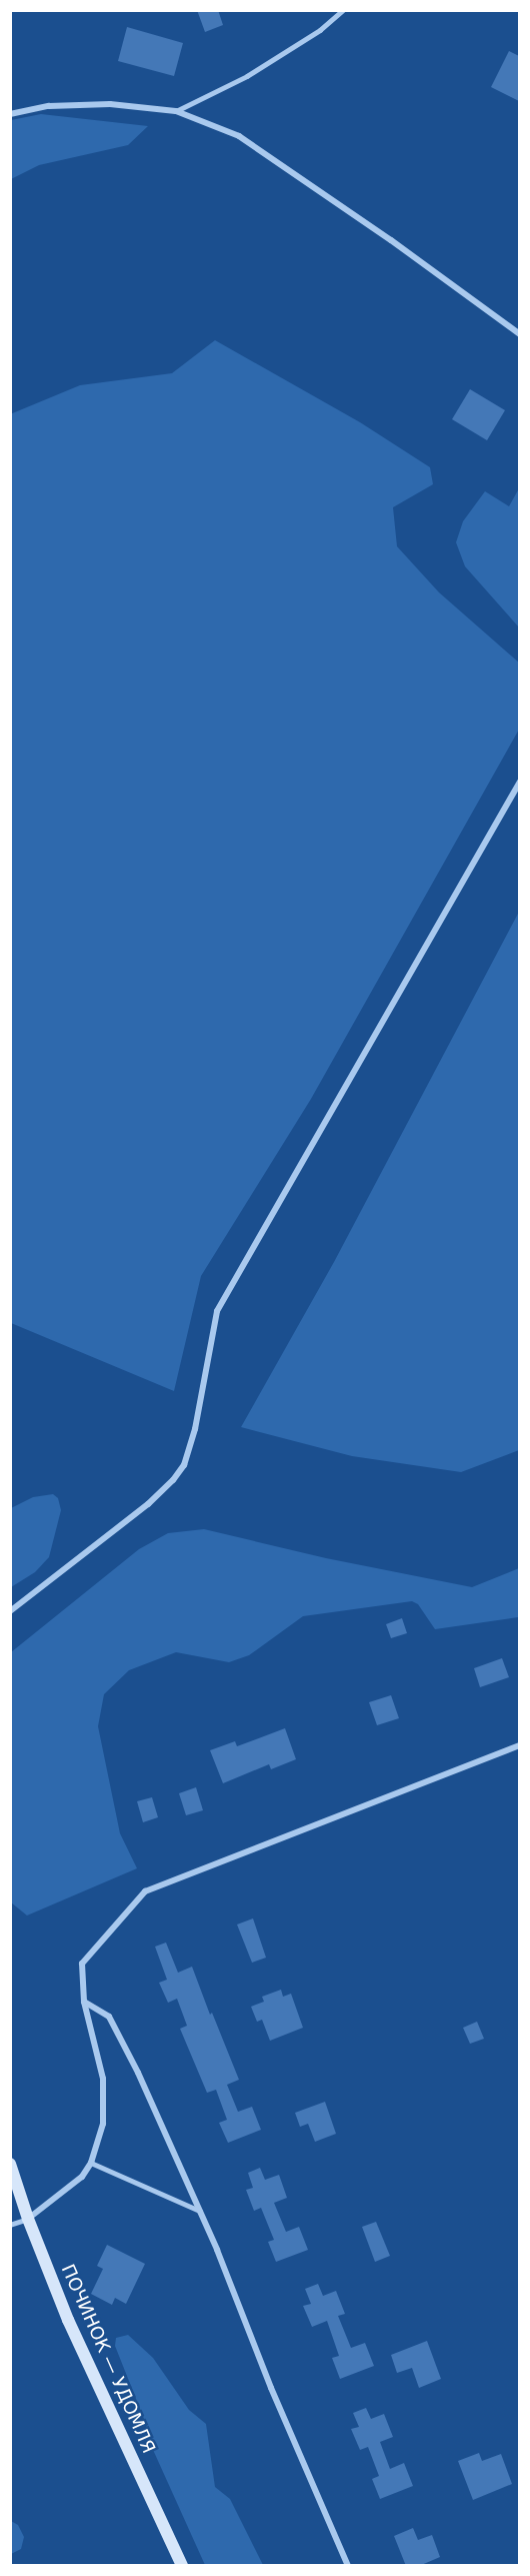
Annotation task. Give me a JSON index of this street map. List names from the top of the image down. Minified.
{"streets":{"main road":["ПОЧИНОК — УДОМЛЯ"]}}
